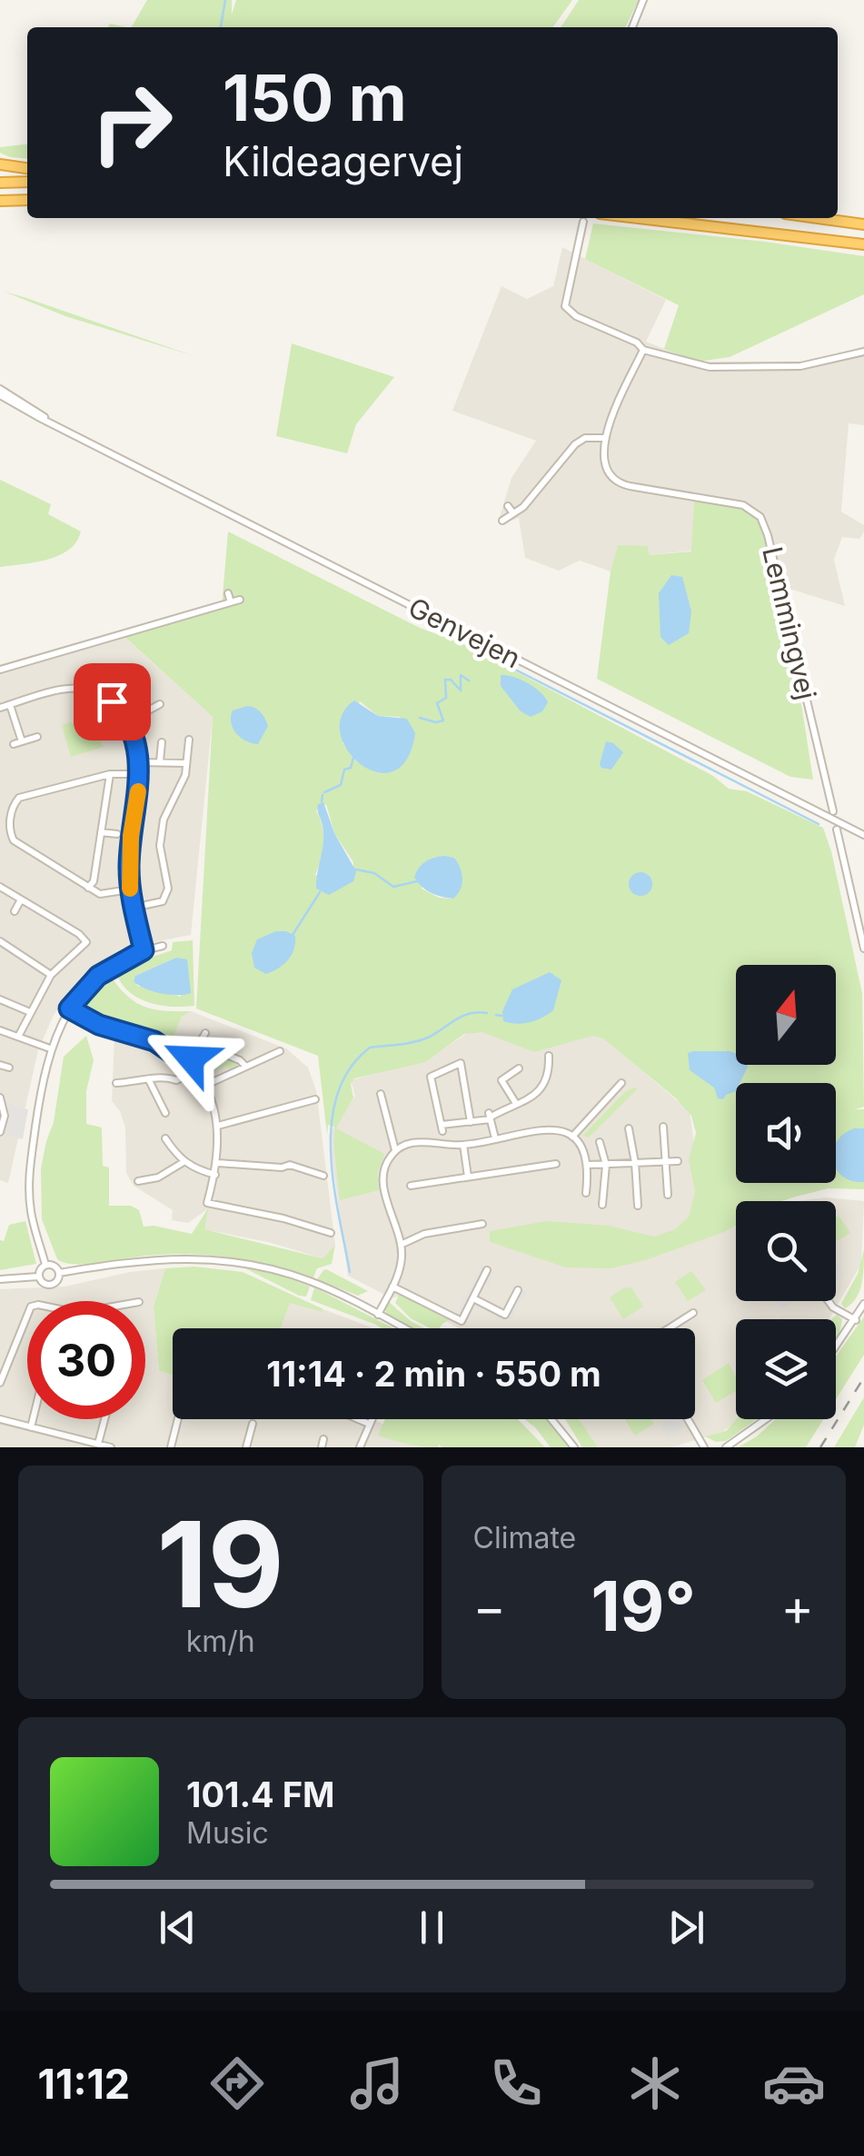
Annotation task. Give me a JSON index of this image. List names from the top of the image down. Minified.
{"streets":{"street":["Lemmingvej","Genvejen"]},"north":"top","page":{"turn":["150 m","Kildeagervej"],"limit":"30","trip":"11:14 · 2 min · 550 m","tile":[["19","km/h"],"Climate"],"heat":["−","19°","+"],"song":["101.4 FM","Music"],"tabs":"11:12"}}
